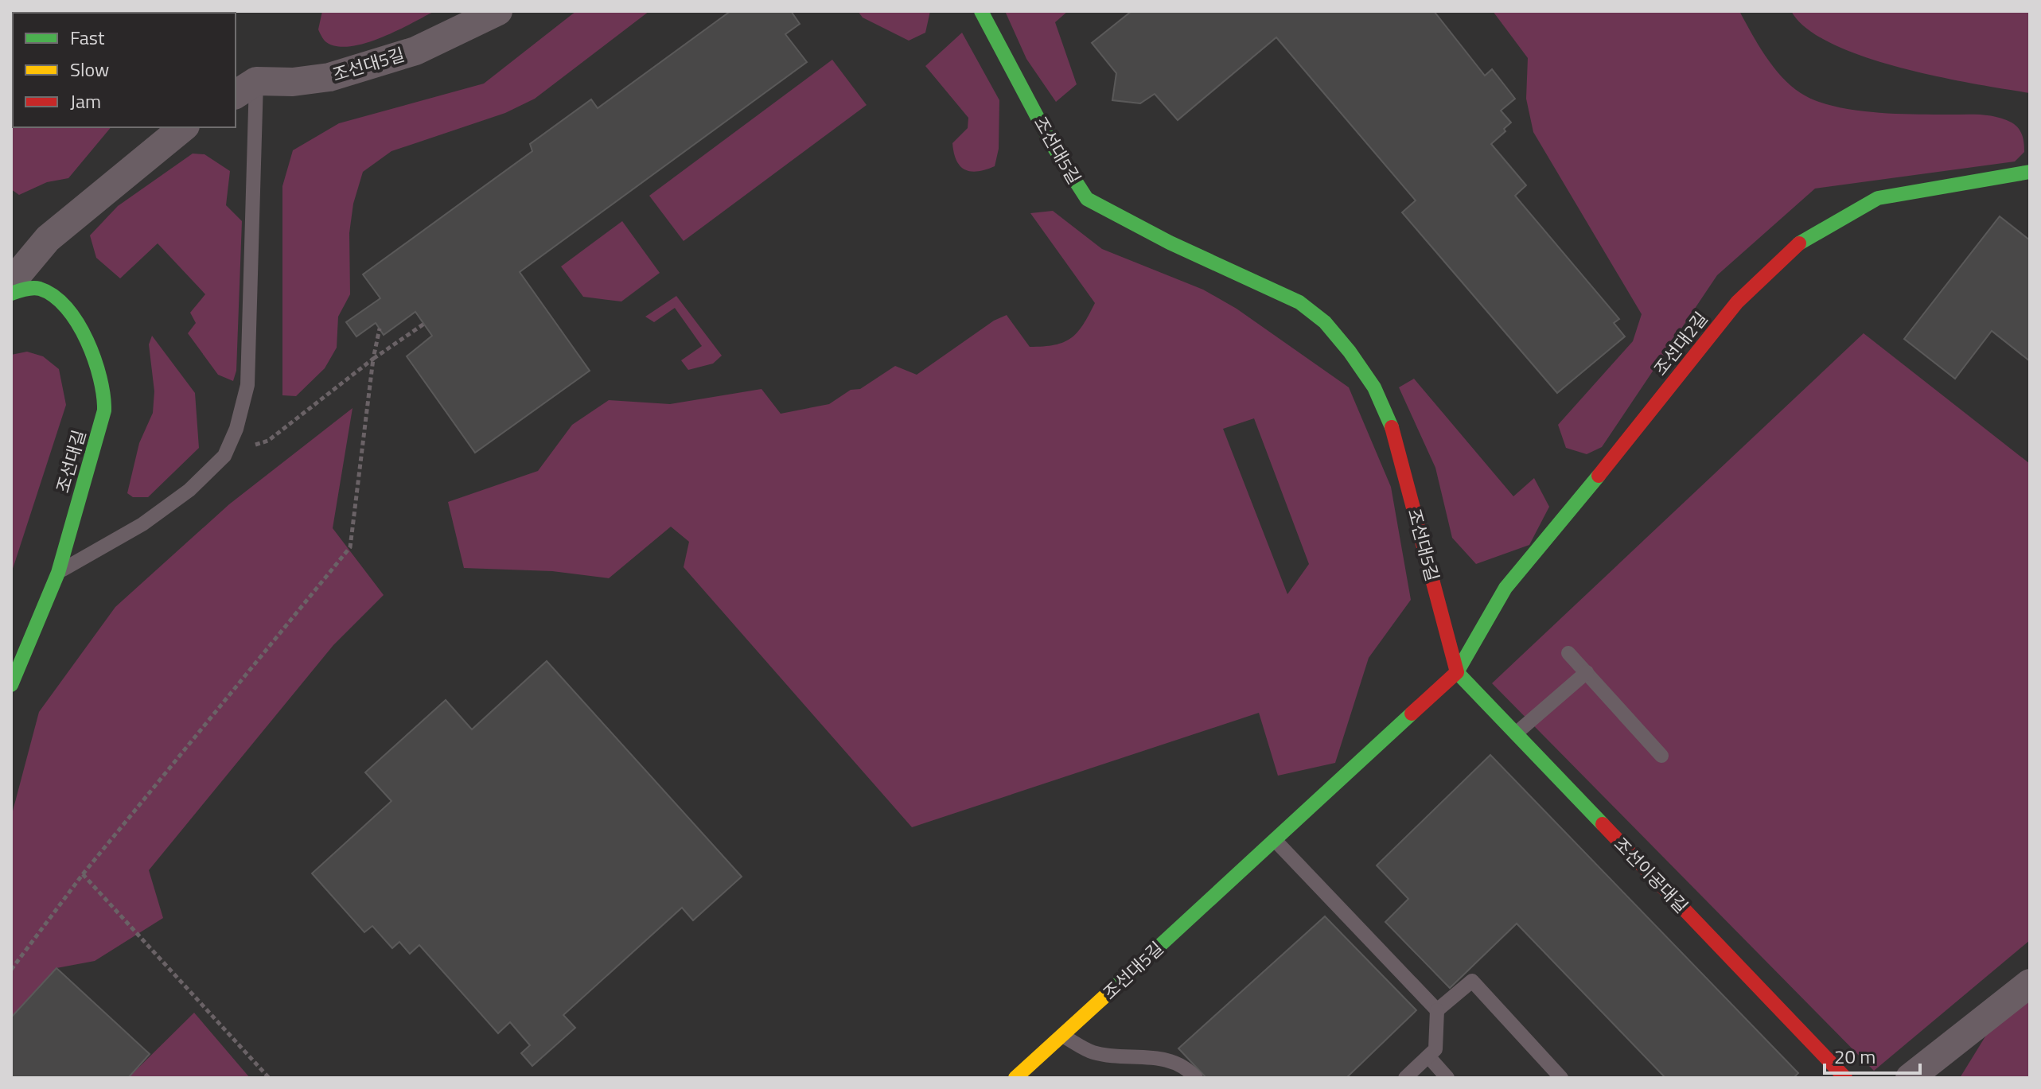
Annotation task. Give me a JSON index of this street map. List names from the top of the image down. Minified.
{"streets":{"street":["조선대5길","조선대2길","조선대길","조선이공대길"]},"crossings":[["조선대5길","조선대2길"],["조선대5길","조선이공대길"],["조선대2길","조선이공대길"]],"legend":["Fast","Slow","Jam"],"scale_bar":"20 m"}
